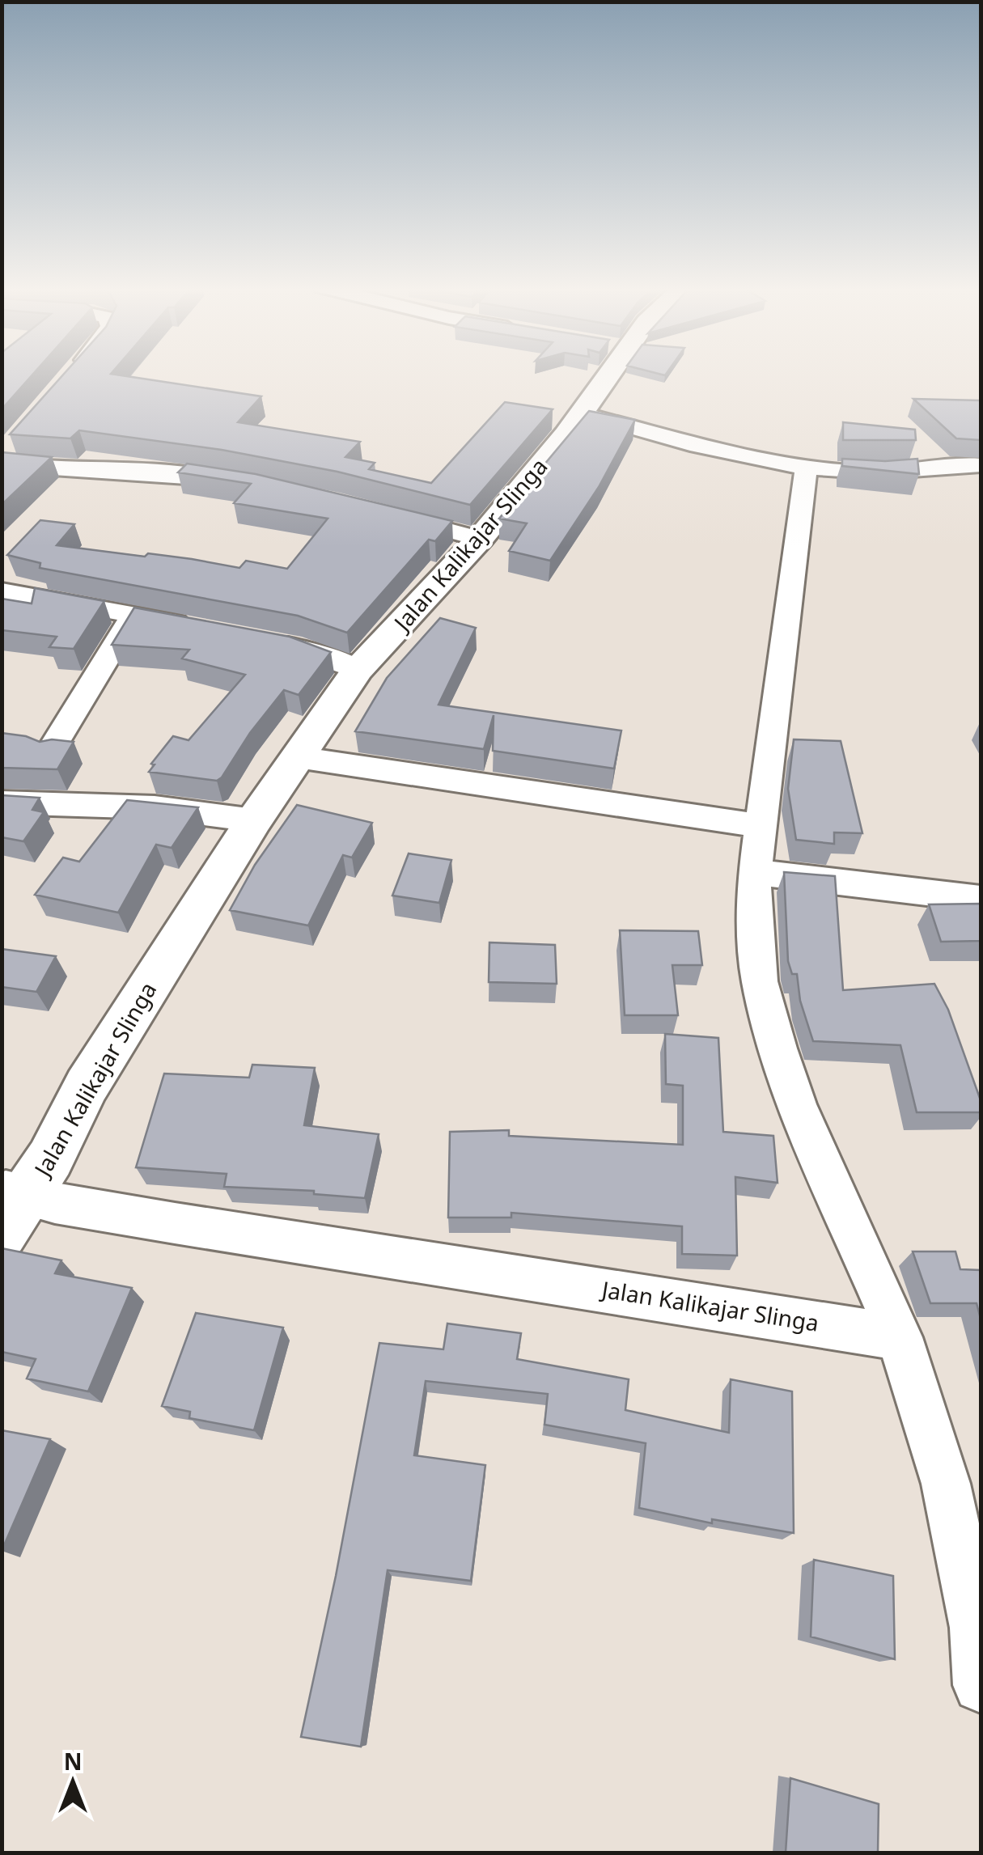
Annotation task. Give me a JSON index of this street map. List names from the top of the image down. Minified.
{"streets":{"street":["Jalan Kalikajar Slinga"]},"north":"top"}
